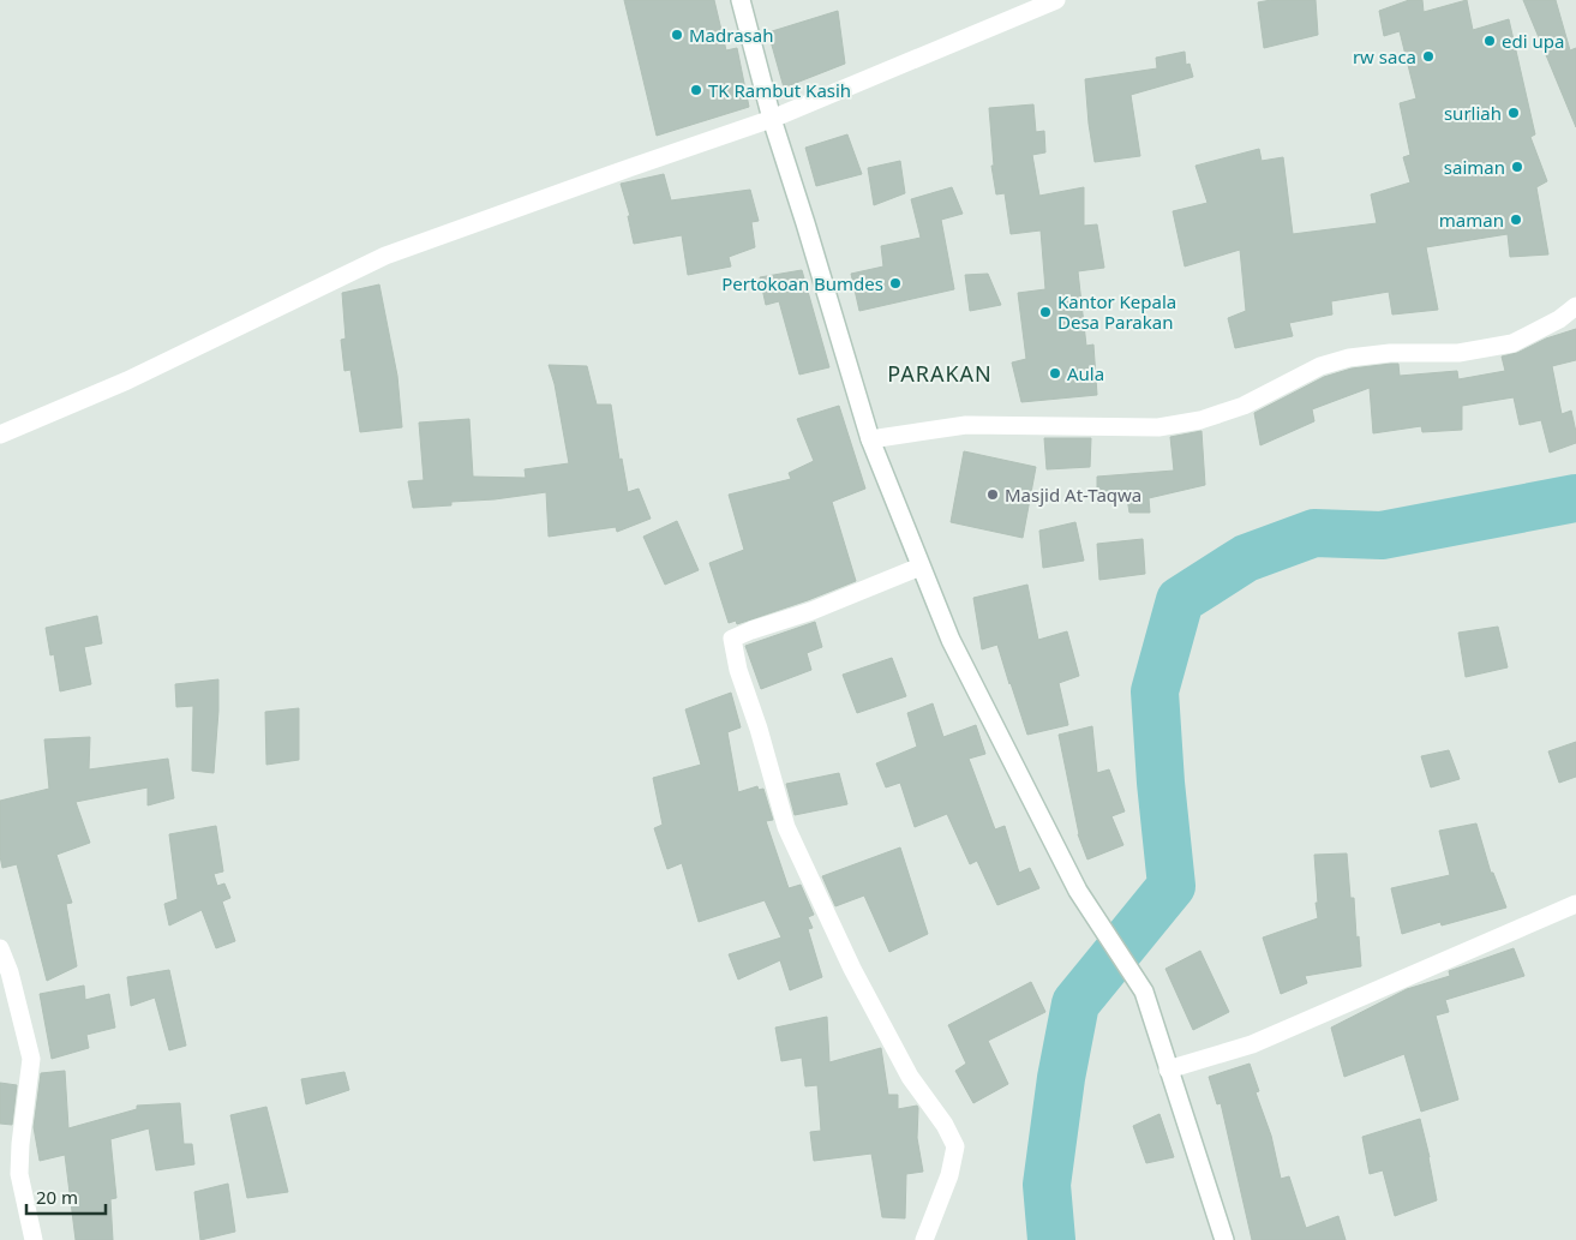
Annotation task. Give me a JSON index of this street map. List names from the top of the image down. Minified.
{"districts":["PARAKAN"],"places":["Madrasah","edi upa","rw saca","TK Rambut Kasih","surliah","saiman","maman","Pertokoan Bumdes","Kantor Kepala Desa Parakan","Aula","Masjid At-Taqwa"],"scale_bar":"20 m"}
